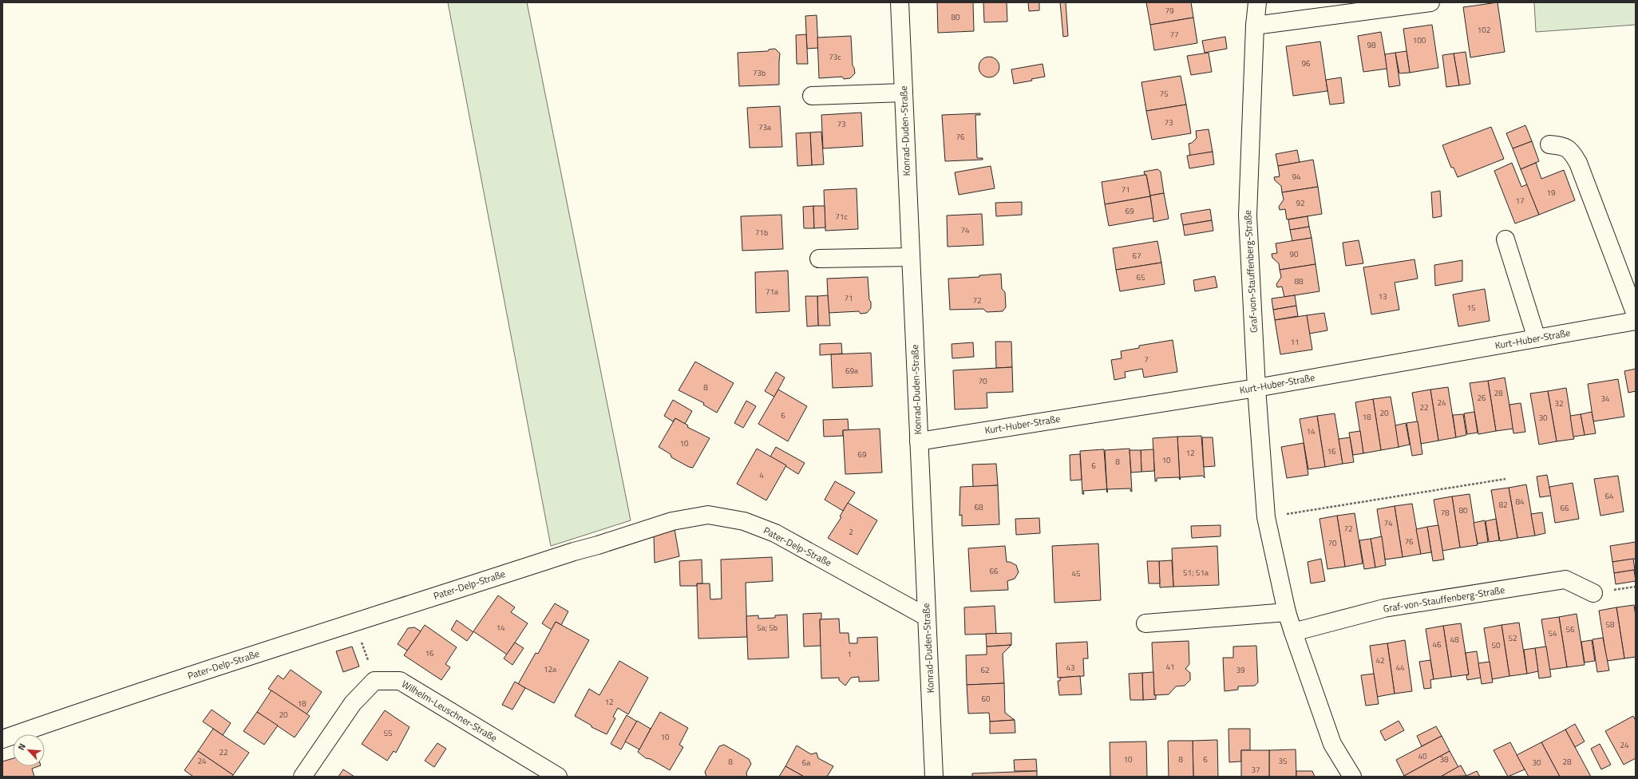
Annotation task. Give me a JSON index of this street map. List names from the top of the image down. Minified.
{"streets":{"street":["Konrad-Duden-Straße","Graf-von-Stauffenberg-Straße","Kurt-Huber-Straße","Pater-Delp-Straße","Wilhelm-Leuschner-Straße"]},"crossings":[["Konrad-Duden-Straße","Kurt-Huber-Straße"],["Konrad-Duden-Straße","Pater-Delp-Straße"],["Graf-von-Stauffenberg-Straße","Kurt-Huber-Straße"]],"house_numbers":["79","80","102","77","100","98","73c","96","73b","75","73","73","73a","76","94","71","19","17","92","69","71c","74","71b","90","67","65","88","71a","13","71","72","15","11","7","69a","70","8","28","26","34","24","32","22","20","6","18","30","14","10","16","12","69","10","8","6","4","64","84","82","68","66","80","78","74","72","2","76","70","66","51; 51a","45","58","14","5a; 5b","56","54","52","48","46","50","16","1","42","41","43","44","12a","62","39","60","12","18","20","55","10","24","22","40","10","8","6","38","24","35","8","28","6a","30","37"],"north":"top left"}
